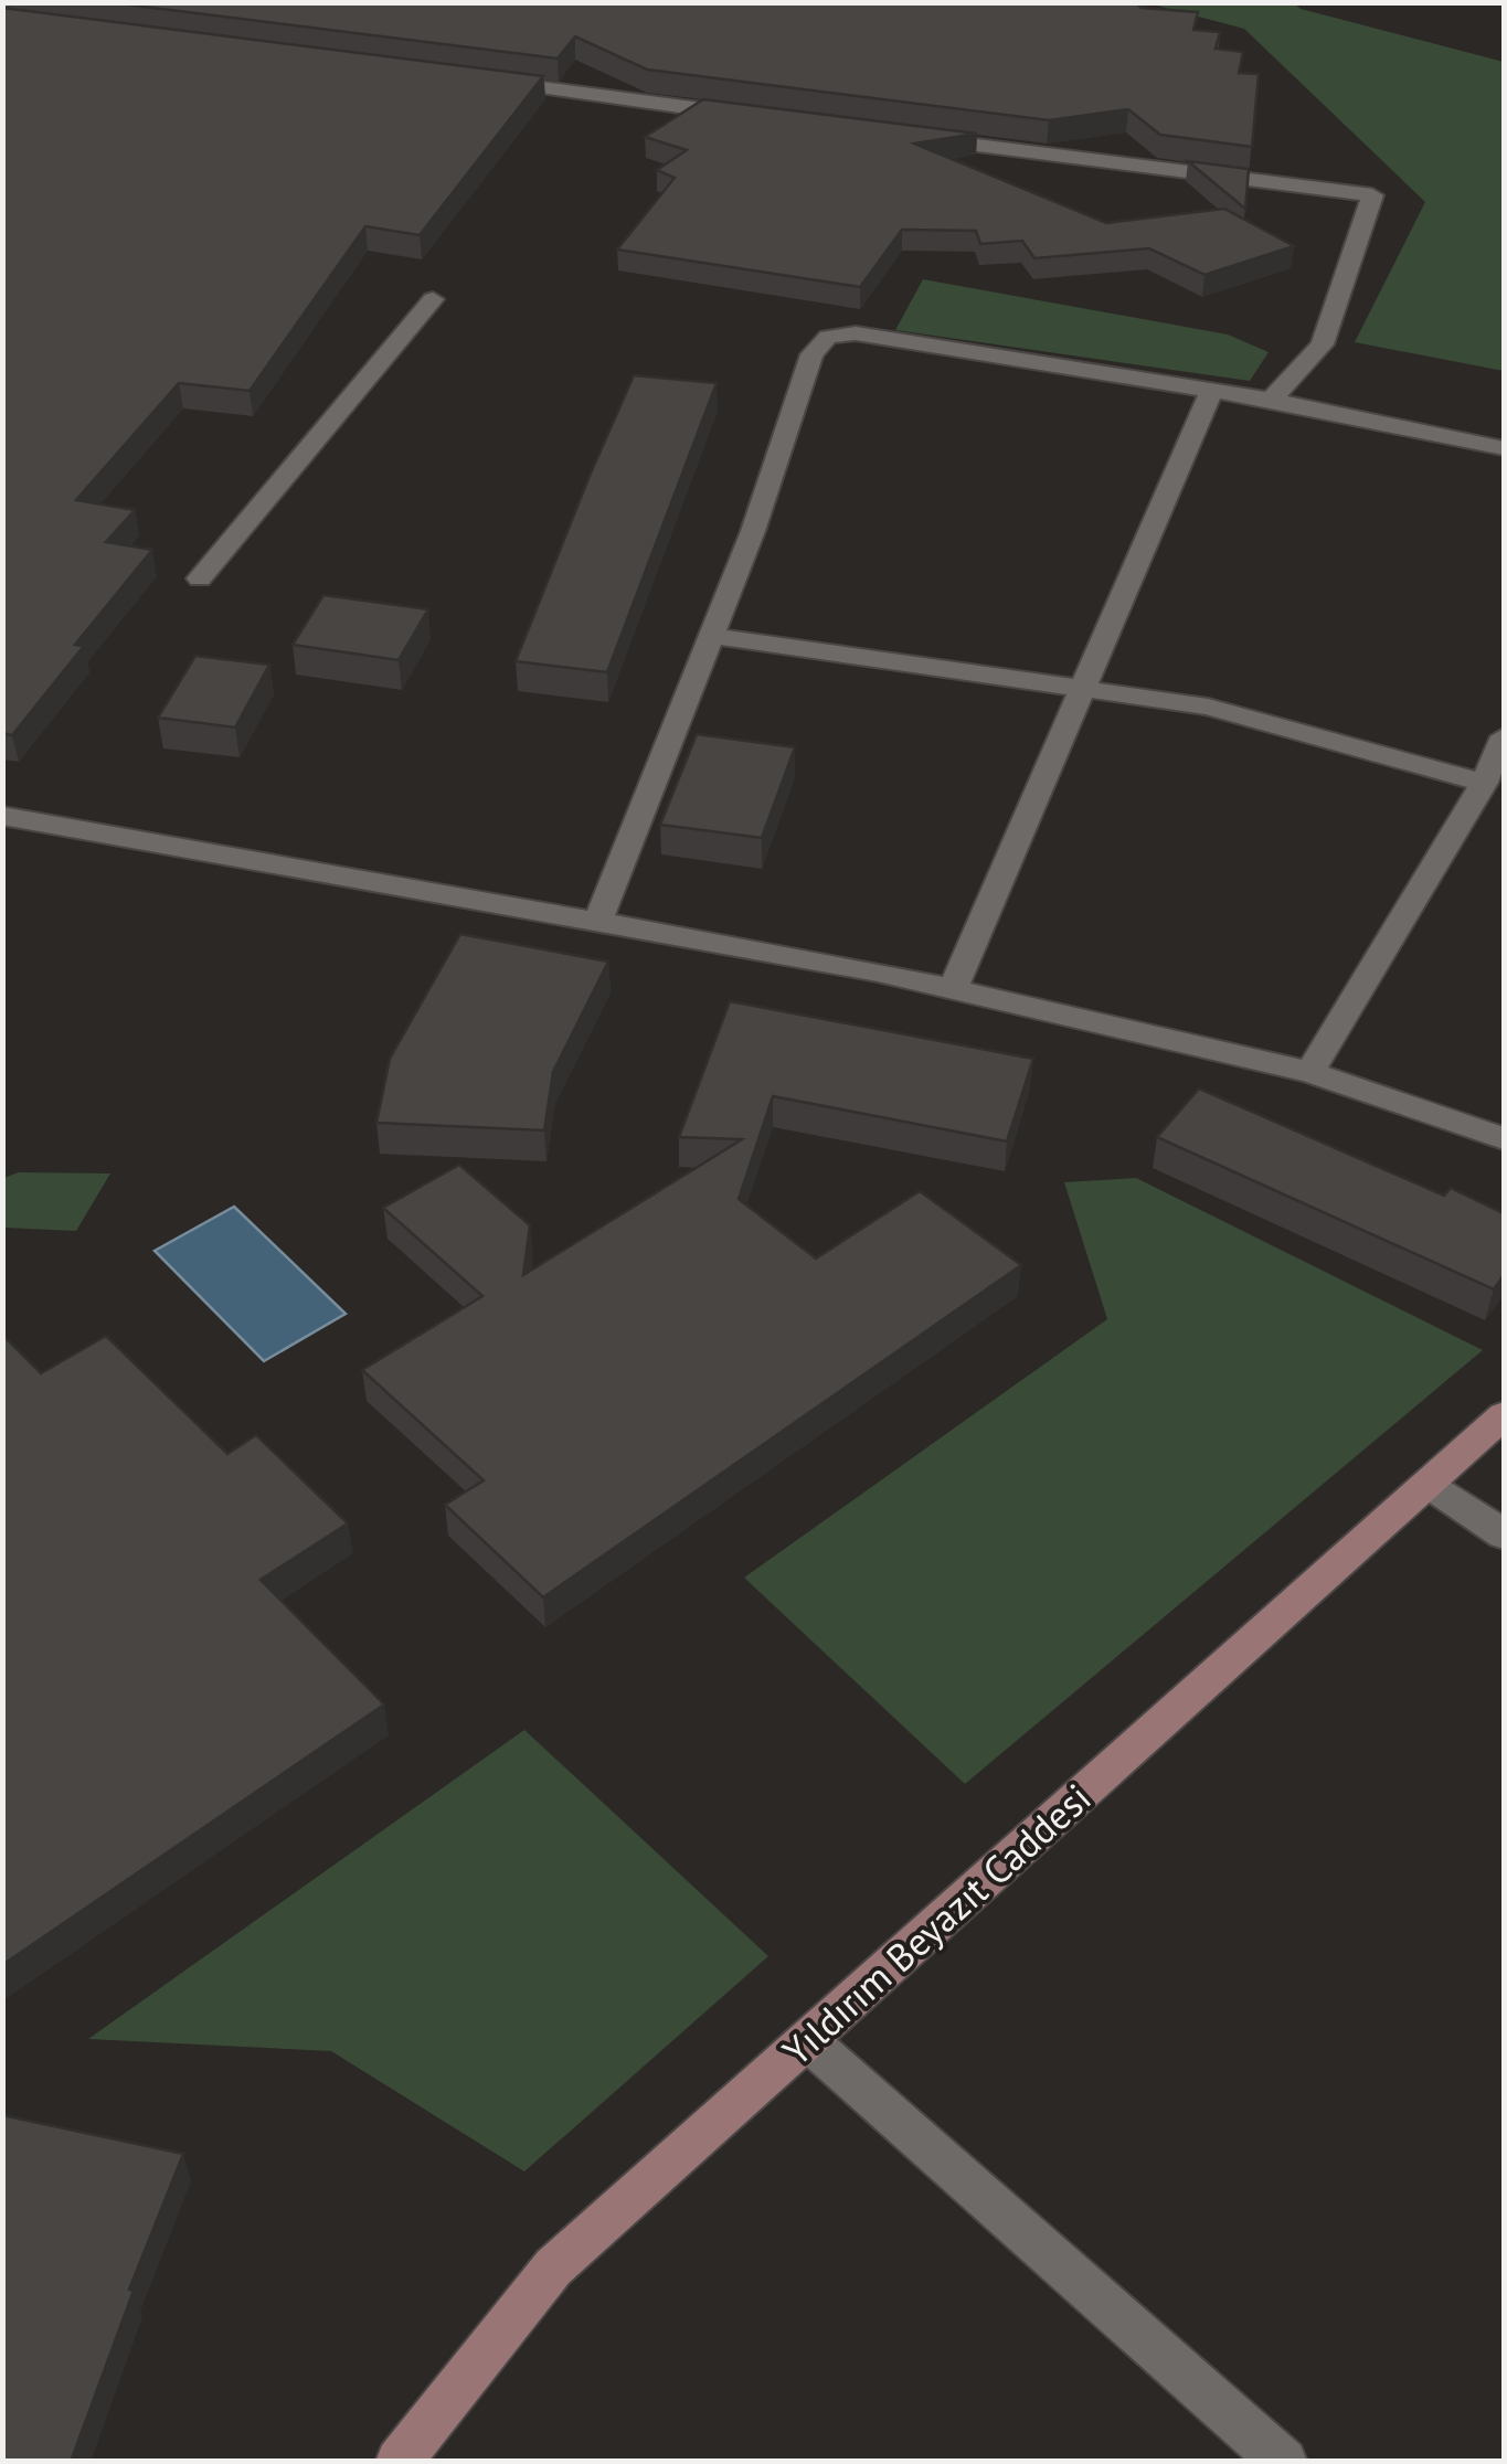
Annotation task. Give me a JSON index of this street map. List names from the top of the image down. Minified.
{"streets":{"street":["Yıldırım Beyazıt Caddesi"]}}
